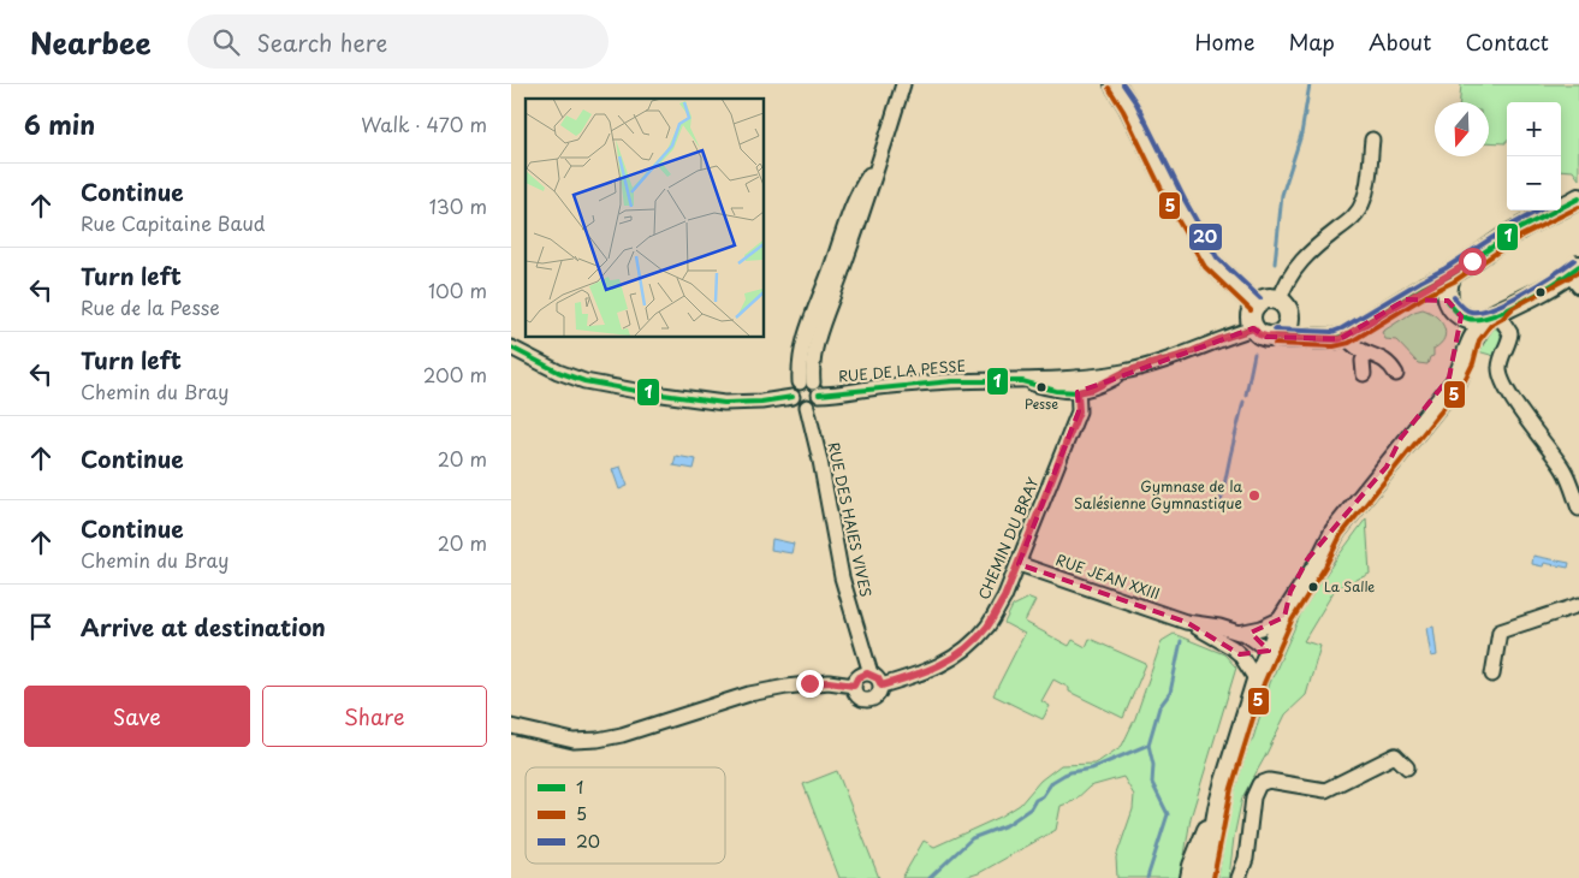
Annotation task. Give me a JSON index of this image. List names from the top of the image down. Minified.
{"streets":{"street":["RUE DE LA PESSE","RUE DES HAIES VIVES","CHEMIN DU BRAY","RUE JEAN XXIII"]},"crossings":[["RUE DE LA PESSE","RUE DES HAIES VIVES"],["RUE DE LA PESSE","CHEMIN DU BRAY"],["RUE DES HAIES VIVES","CHEMIN DU BRAY"],["CHEMIN DU BRAY","RUE JEAN XXIII"]],"places":["Pesse","Gymnase de la Salésienne Gymnastique","La Salle"],"lines":["transit line 20","transit line 5","transit line 1"],"legend":["1","5","20"],"north":"bottom","page":{"header":"Nearbee","search":"Search here","nav":["Home","Map","About","Contact"],"heading":["6 min","Walk · 470 m"],"map_buttons":["+","−"],"list":[["Continue","Rue Capitaine Baud","130 m"],["Turn left","Rue de la Pesse","100 m"],["Turn left","Chemin du Bray","200 m"],["Continue","20 m"],["Continue","Chemin du Bray","20 m"],"Arrive at destination"],"buttons":["Save","Share"]}}
